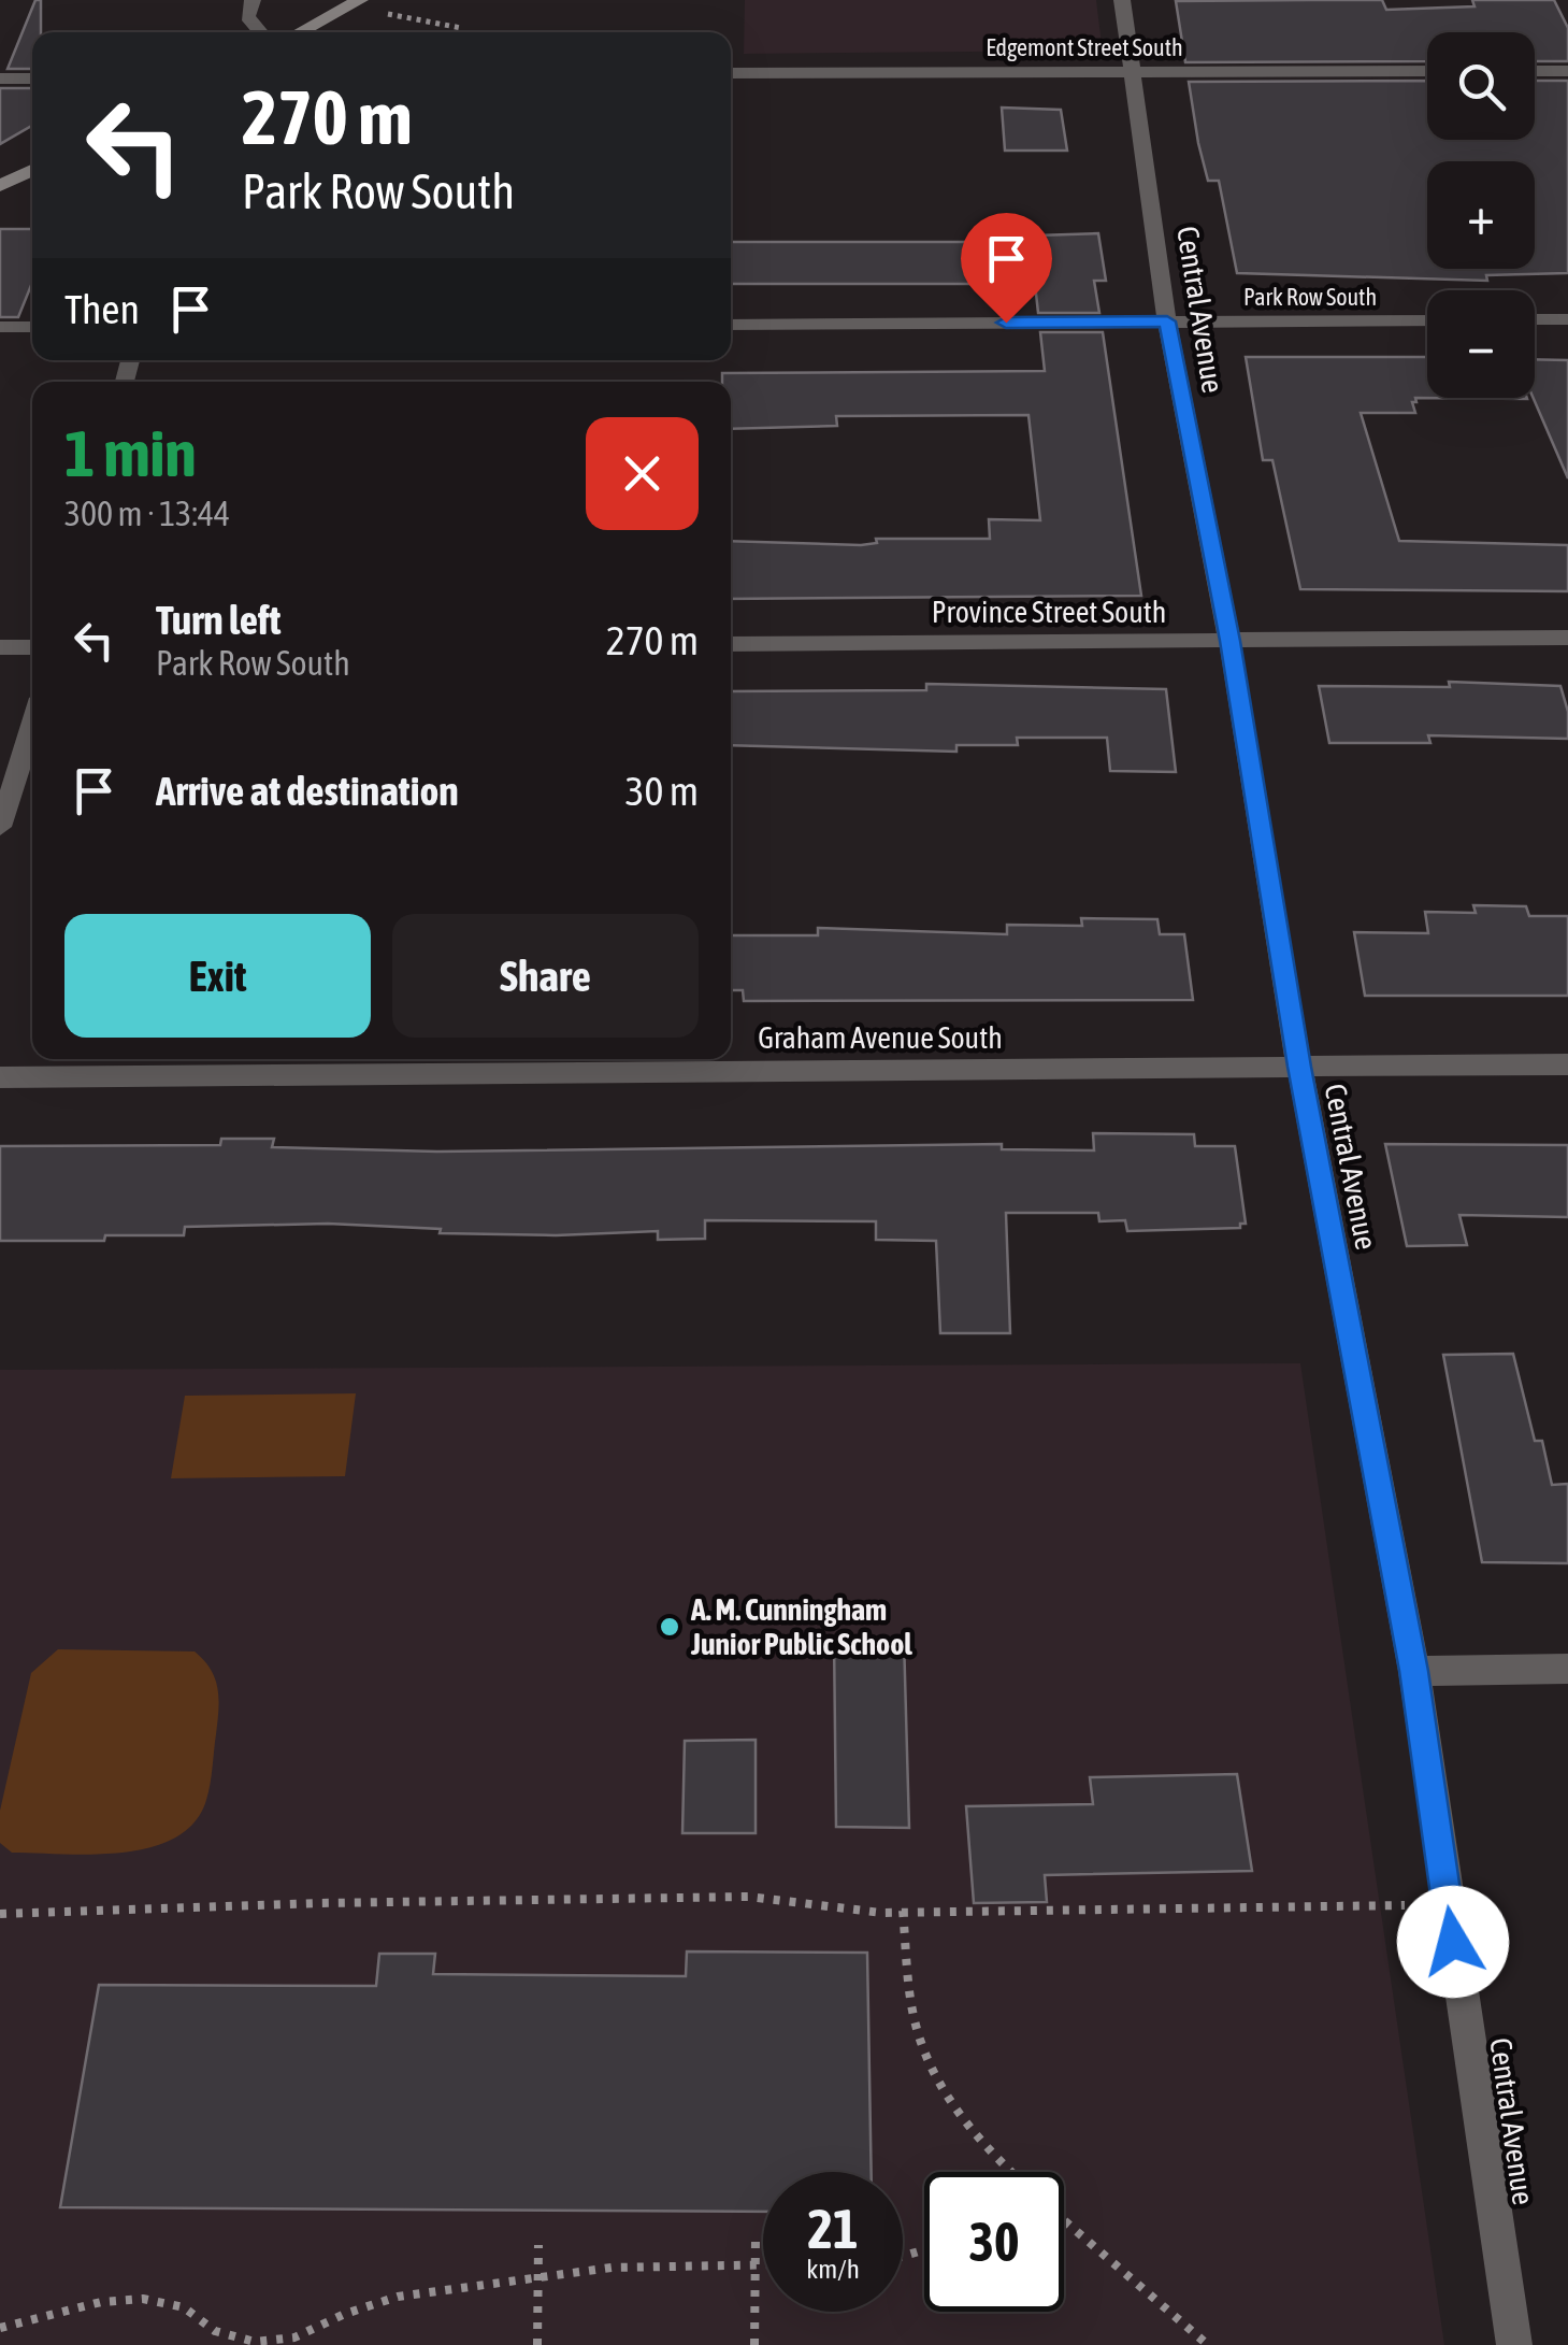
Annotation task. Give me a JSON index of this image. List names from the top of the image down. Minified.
{"streets":{"street":["Edgemont Street South","Park Row South","Central Avenue","Province Street South","Graham Avenue South"]},"crossings":[["Edgemont Street South","Central Avenue"],["Park Row South","Central Avenue"],["Central Avenue","Province Street South"],["Central Avenue","Graham Avenue South"]],"places":["A. M. Cunningham Junior Public School"],"page":{"map_buttons":["+","−"],"turn":["270 m","Park Row South"],"then":"Then","heading":["1 min","300 m · 13:44"],"list":[{"name":"Turn left","note":"Park Row South","value":"270 m"},{"name":"Arrive at destination","value":"30 m"}],"buttons":["Exit","Share"],"speed":"21 km/h","limit":"30"}}
